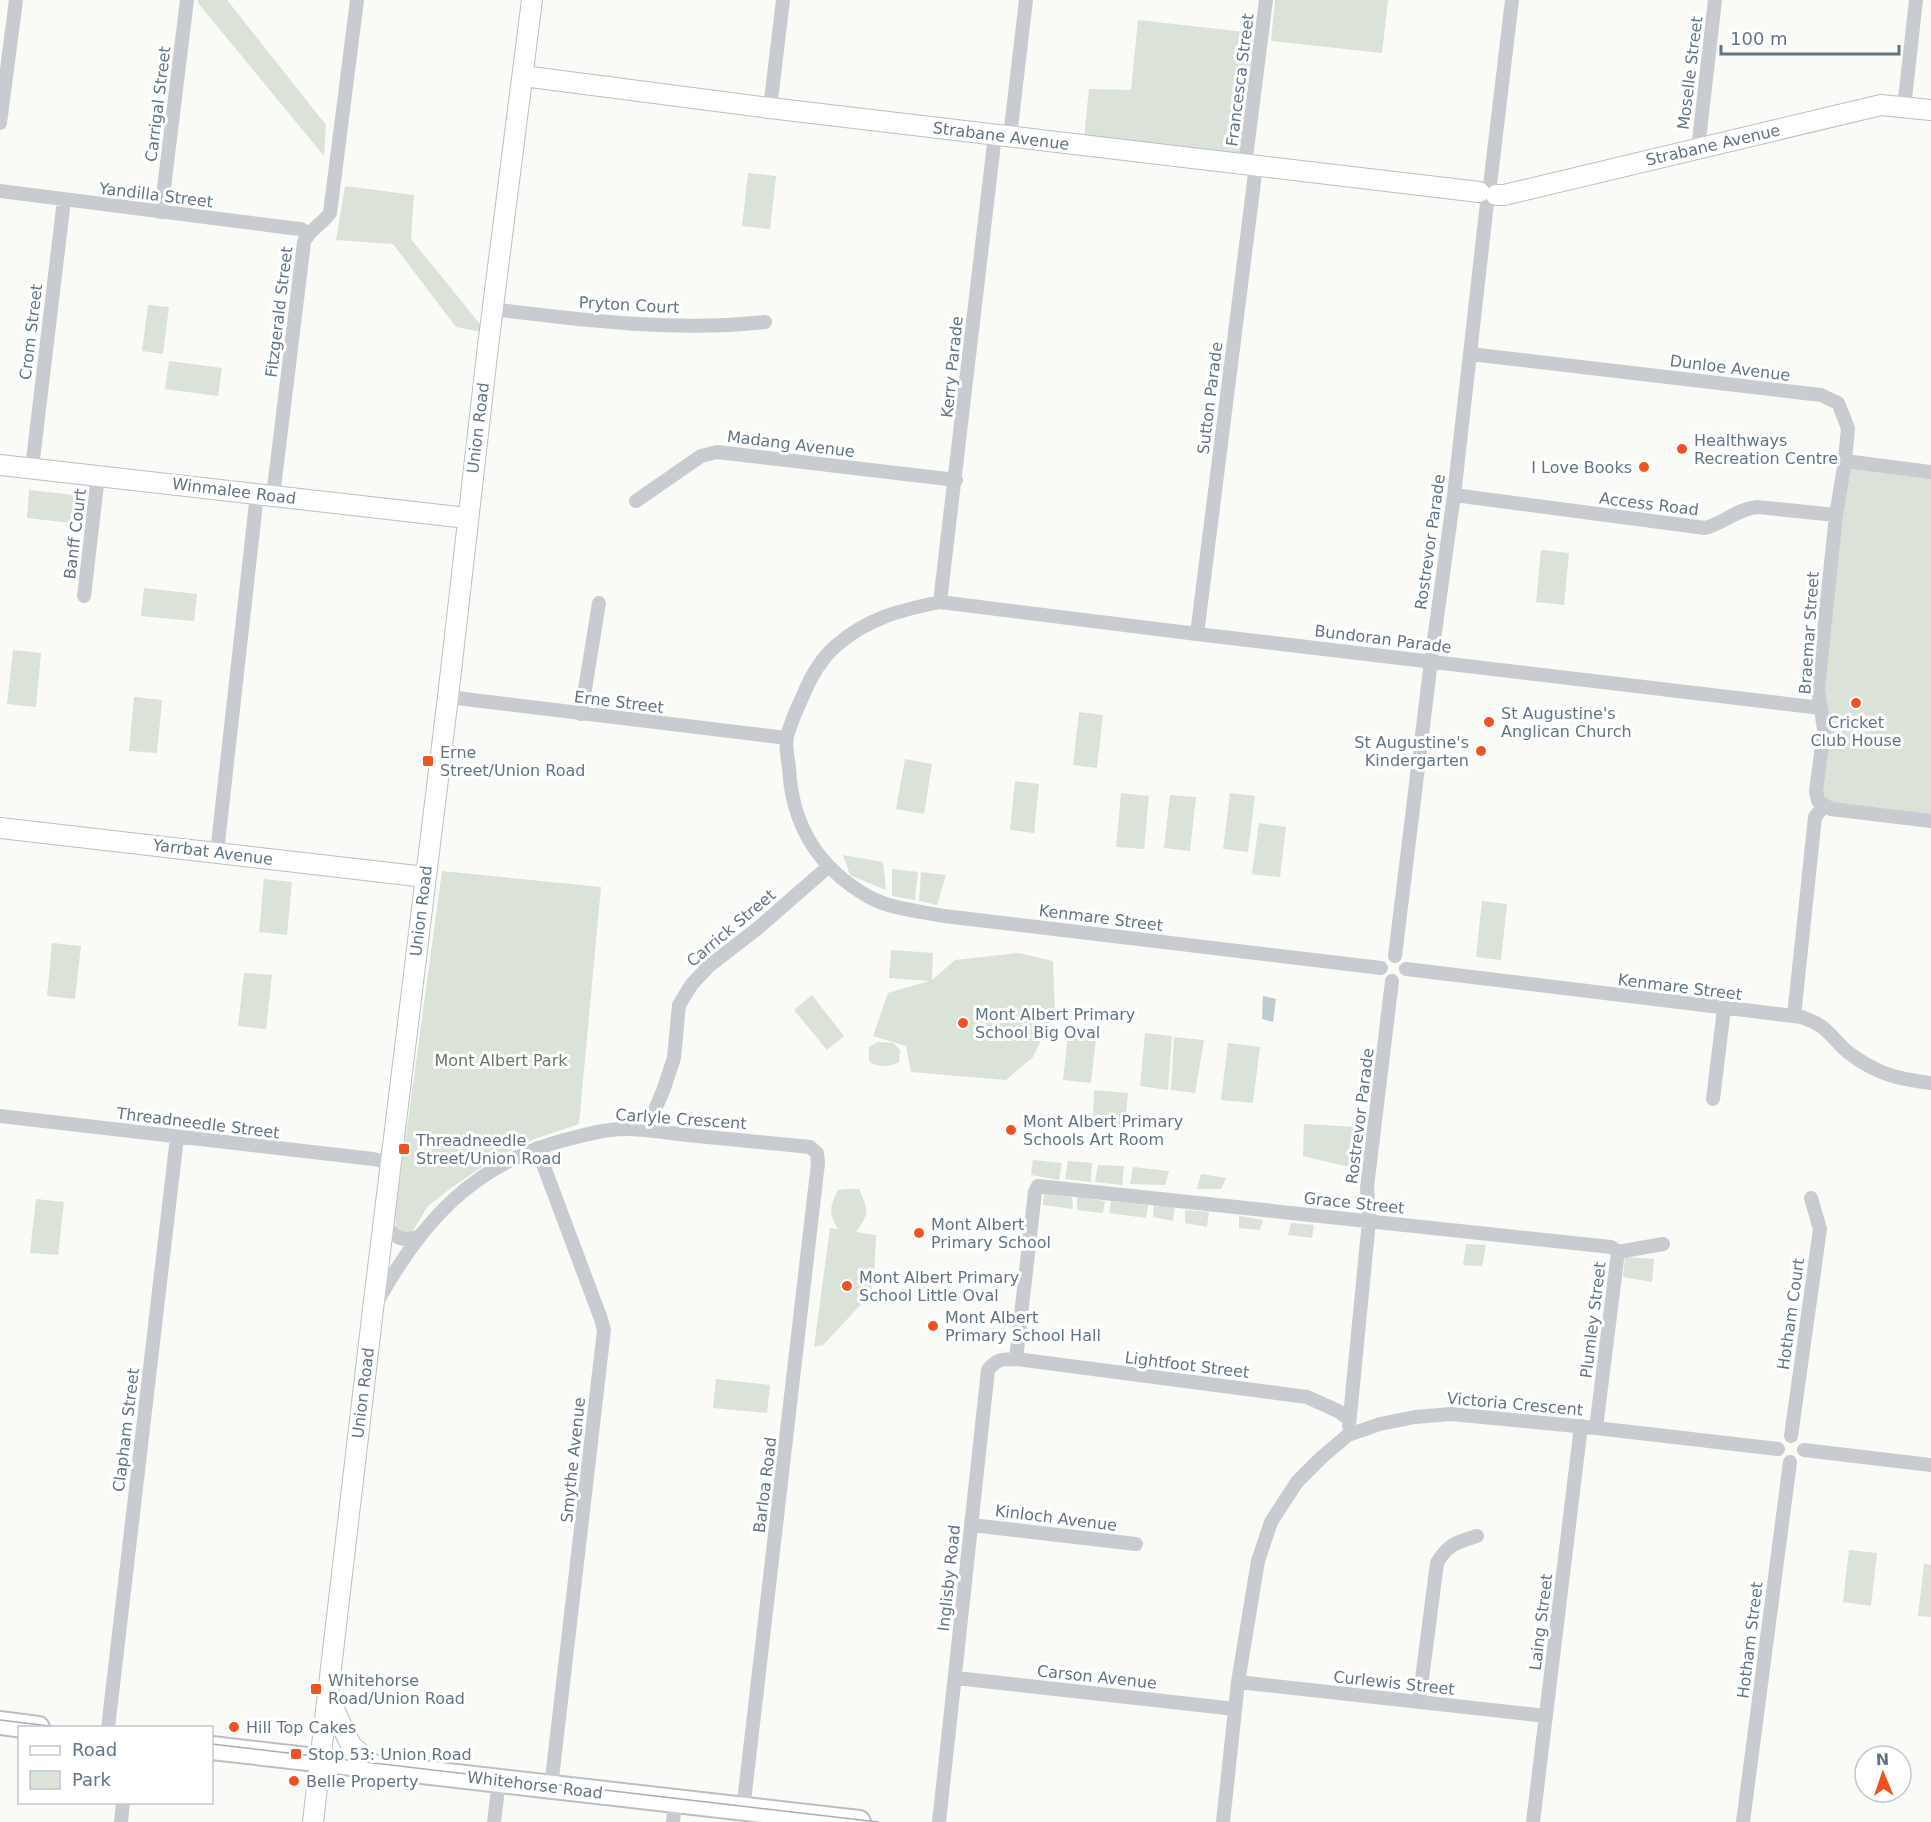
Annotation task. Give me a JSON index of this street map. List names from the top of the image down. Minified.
{"streets":{"main road":["Whitehorse Road"],"street":["Moselle Street","Francesca Street","Carrigal Street","Strabane Avenue","Yandilla Street","Pryton Court","Fitzgerald Street","Crom Street","Kerry Parade","Dunloe Avenue","Sutton Parade","Union Road","Madang Avenue","Winmalee Road","Access Road","Banff Court","Rostrevor Parade","Braemar Street","Bundoran Parade","Erne Street","Yarrbat Avenue","Kenmare Street","Carrick Street","Carlyle Crescent","Threadneedle Street","Grace Street","Hotham Court","Plumley Street","Lightfoot Street","Victoria Crescent","Clapham Street","Smythe Avenue","Barloa Road","Kinloch Avenue","Inglisby Road","Laing Street","Hotham Street","Carson Avenue","Curlewis Street"]},"crossings":[["Moselle Street","Strabane Avenue"],["Francesca Street","Strabane Avenue"],["Francesca Street","Sutton Parade"],["Carrigal Street","Yandilla Street"],["Strabane Avenue","Kerry Parade"],["Strabane Avenue","Sutton Parade"],["Strabane Avenue","Union Road"],["Strabane Avenue","Rostrevor Parade"],["Yandilla Street","Fitzgerald Street"],["Yandilla Street","Crom Street"],["Pryton Court","Union Road"],["Fitzgerald Street","Winmalee Road"],["Fitzgerald Street","Yarrbat Avenue"],["Crom Street","Winmalee Road"],["Kerry Parade","Madang Avenue"],["Kerry Parade","Bundoran Parade"],["Dunloe Avenue","Rostrevor Parade"],["Dunloe Avenue","Braemar Street"],["Sutton Parade","Bundoran Parade"],["Union Road","Winmalee Road"],["Union Road","Erne Street"],["Union Road","Yarrbat Avenue"],["Union Road","Carlyle Crescent"],["Union Road","Threadneedle Street"],["Union Road","Whitehorse Road"],["Winmalee Road","Banff Court"],["Access Road","Rostrevor Parade"],["Access Road","Braemar Street"],["Rostrevor Parade","Bundoran Parade"],["Rostrevor Parade","Kenmare Street"],["Rostrevor Parade","Grace Street"],["Rostrevor Parade","Lightfoot Street"],["Rostrevor Parade","Victoria Crescent"],["Braemar Street","Bundoran Parade"],["Bundoran Parade","Erne Street"],["Bundoran Parade","Kenmare Street"],["Erne Street","Kenmare Street"],["Kenmare Street","Carrick Street"],["Carrick Street","Carlyle Crescent"],["Carlyle Crescent","Smythe Avenue"],["Carlyle Crescent","Barloa Road"],["Threadneedle Street","Clapham Street"],["Grace Street","Plumley Street"],["Grace Street","Lightfoot Street"],["Grace Street","Inglisby Road"],["Hotham Court","Victoria Crescent"],["Hotham Court","Hotham Street"],["Plumley Street","Victoria Crescent"],["Lightfoot Street","Inglisby Road"],["Victoria Crescent","Laing Street"],["Victoria Crescent","Hotham Street"],["Victoria Crescent","Carson Avenue"],["Victoria Crescent","Curlewis Street"],["Smythe Avenue","Whitehorse Road"],["Barloa Road","Whitehorse Road"],["Kinloch Avenue","Inglisby Road"],["Inglisby Road","Carson Avenue"],["Laing Street","Curlewis Street"]],"parks":["Mont Albert Park"],"places":{"other":["Healthways Recreation Centre","I Love Books","Cricket Club House","St Augustine's Anglican Church","St Augustine's Kindergarten","Mont Albert Primary School Big Oval","Mont Albert Primary Schools Art Room","Mont Albert Primary School","Mont Albert Primary School Little Oval","Mont Albert Primary School Hall","Hill Top Cakes","Belle Property"],"transit":["Erne Street/Union Road","Threadneedle Street/Union Road","Whitehorse Road/Union Road","Stop 53: Union Road"]},"legend":["Road","Park"],"scale_bar":"100 m","north":"top"}
